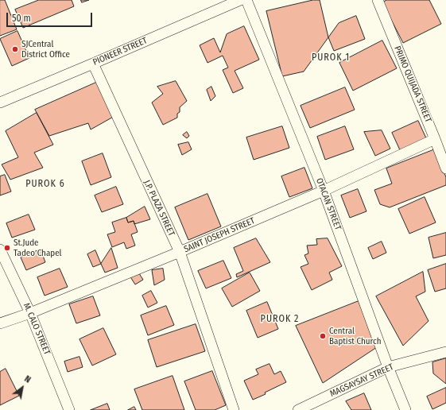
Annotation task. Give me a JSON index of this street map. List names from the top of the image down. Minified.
{"streets":{"street":["PIONEER STREET","PRIMO QUIJADA STREET","OTACAN STREET","J.P. PLAZA STREET","SAINT JOSEPH STREET","M. CALO STREET","MAGSAYSAY STREET"]},"crossings":[["PIONEER STREET","J.P. PLAZA STREET"],["PRIMO QUIJADA STREET","SAINT JOSEPH STREET"],["OTACAN STREET","SAINT JOSEPH STREET"],["OTACAN STREET","MAGSAYSAY STREET"],["J.P. PLAZA STREET","SAINT JOSEPH STREET"],["SAINT JOSEPH STREET","M. CALO STREET"]],"districts":["PUROK 1","PUROK 6","PUROK 2"],"places":["SJCentral District Office","St.Jude Tadeo Chapel","Central Baptist Church"],"scale_bar":"50 m","north":"top right"}
